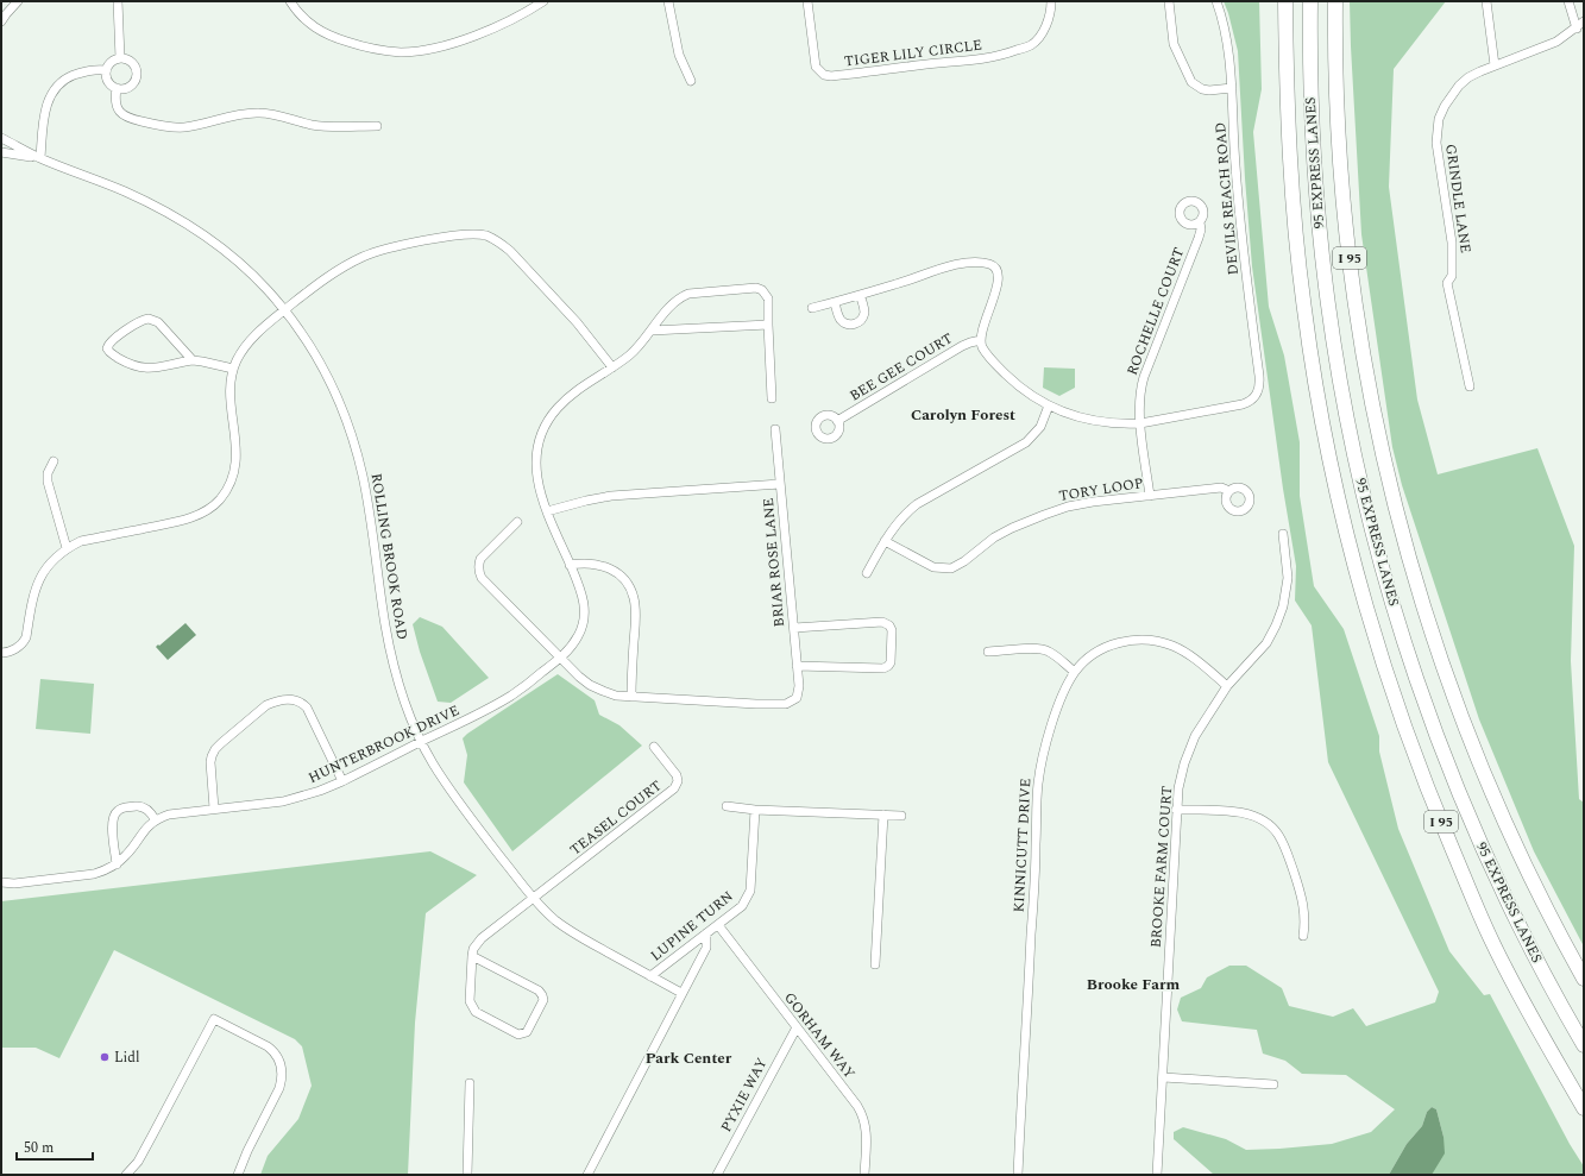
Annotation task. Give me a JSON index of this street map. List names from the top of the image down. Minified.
{"streets":{"highway":["95 EXPRESS LANES","I 95"],"street":["TIGER LILY CIRCLE","DEVILS REACH ROAD","GRINDLE LANE","ROCHELLE COURT","BEE GEE COURT","TORY LOOP","ROLLING BROOK ROAD","BRIAR ROSE LANE","HUNTERBROOK DRIVE","TEASEL COURT","KINNICUTT DRIVE","BROOKE FARM COURT","LUPINE TURN","GORHAM WAY","PYXIE WAY"]},"crossings":[["DEVILS REACH ROAD","ROCHELLE COURT"],["ROCHELLE COURT","TORY LOOP"],["ROLLING BROOK ROAD","HUNTERBROOK DRIVE"],["ROLLING BROOK ROAD","TEASEL COURT"],["ROLLING BROOK ROAD","LUPINE TURN"],["KINNICUTT DRIVE","BROOKE FARM COURT"],["LUPINE TURN","GORHAM WAY"],["GORHAM WAY","PYXIE WAY"]],"districts":["Carolyn Forest","Brooke Farm","Park Center"],"places":["Lidl"],"scale_bar":"50 m"}
